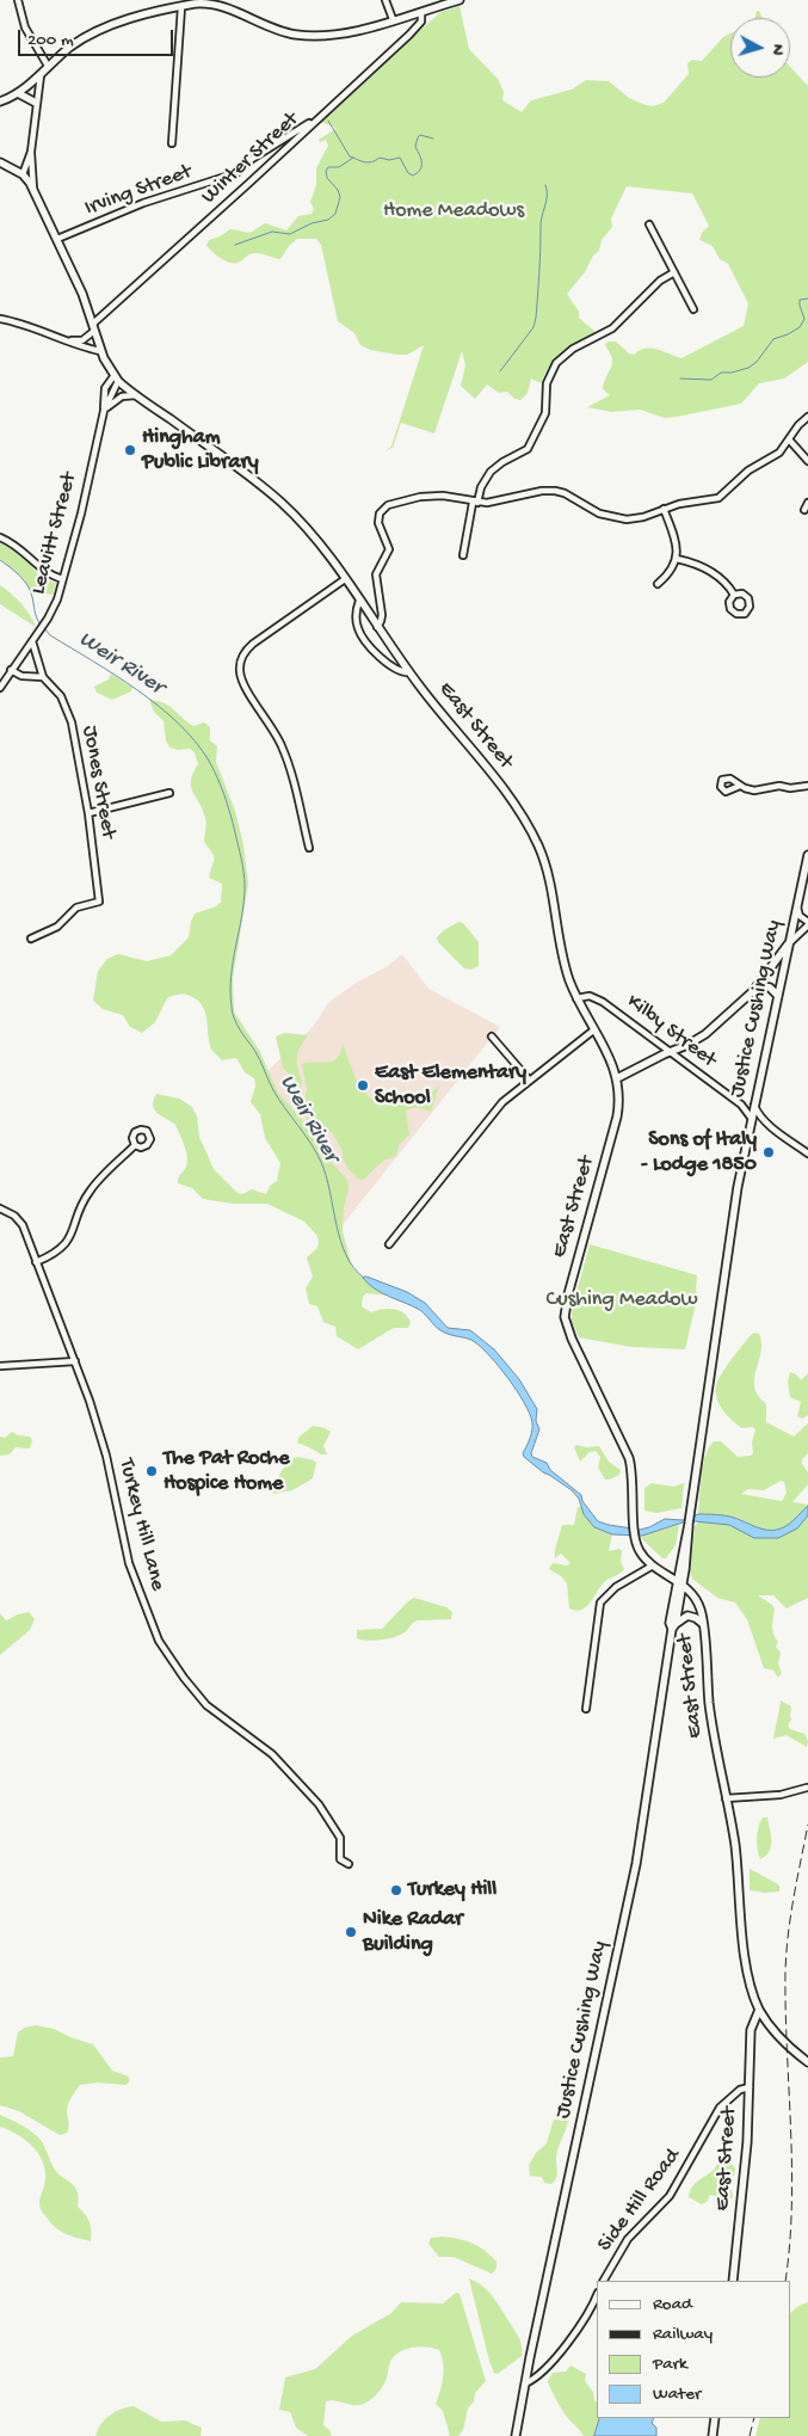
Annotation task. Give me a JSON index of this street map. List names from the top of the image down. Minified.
{"streets":{"main road":["East Street","Justice Cushing Way"],"street":["Winter Street","Irving Street","Leavitt Street","Jones Street","Kilby Street","Turkey Hill Lane","Side Hill Road"]},"crossings":[["Winter Street","Irving Street"],["Leavitt Street","East Street"],["Leavitt Street","Jones Street"],["East Street","Justice Cushing Way"],["East Street","Kilby Street"],["East Street","Side Hill Road"],["Justice Cushing Way","Kilby Street"]],"water":["Weir River"],"parks":["Home Meadows","Cushing Meadow"],"places":["Hingham Public Library","East Elementary School","Sons of Italy - Lodge 1850","The Pat Roche Hospice Home","Turkey Hill","Nike Radar Building"],"legend":["Road","Railway","Park","Water"],"scale_bar":"200 m","north":"right"}
